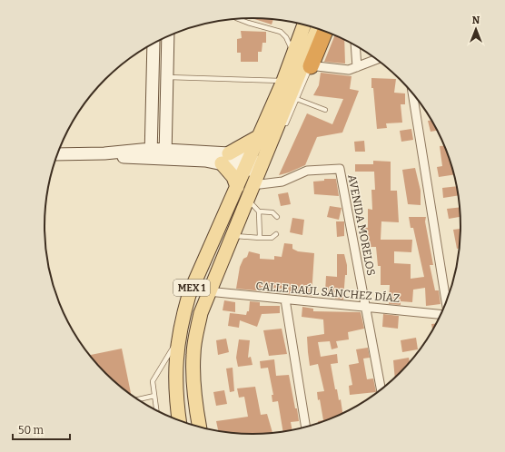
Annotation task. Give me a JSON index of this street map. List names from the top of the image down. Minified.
{"streets":{"main road":["MEX 1"],"street":["AVENIDA MORELOS","CALLE RAÚL SÁNCHEZ DÍAZ"]},"crossings":[["AVENIDA MORELOS","MEX 1"],["AVENIDA MORELOS","CALLE RAÚL SÁNCHEZ DÍAZ"],["MEX 1","CALLE RAÚL SÁNCHEZ DÍAZ"]],"scale_bar":"50 m","north":"top"}
